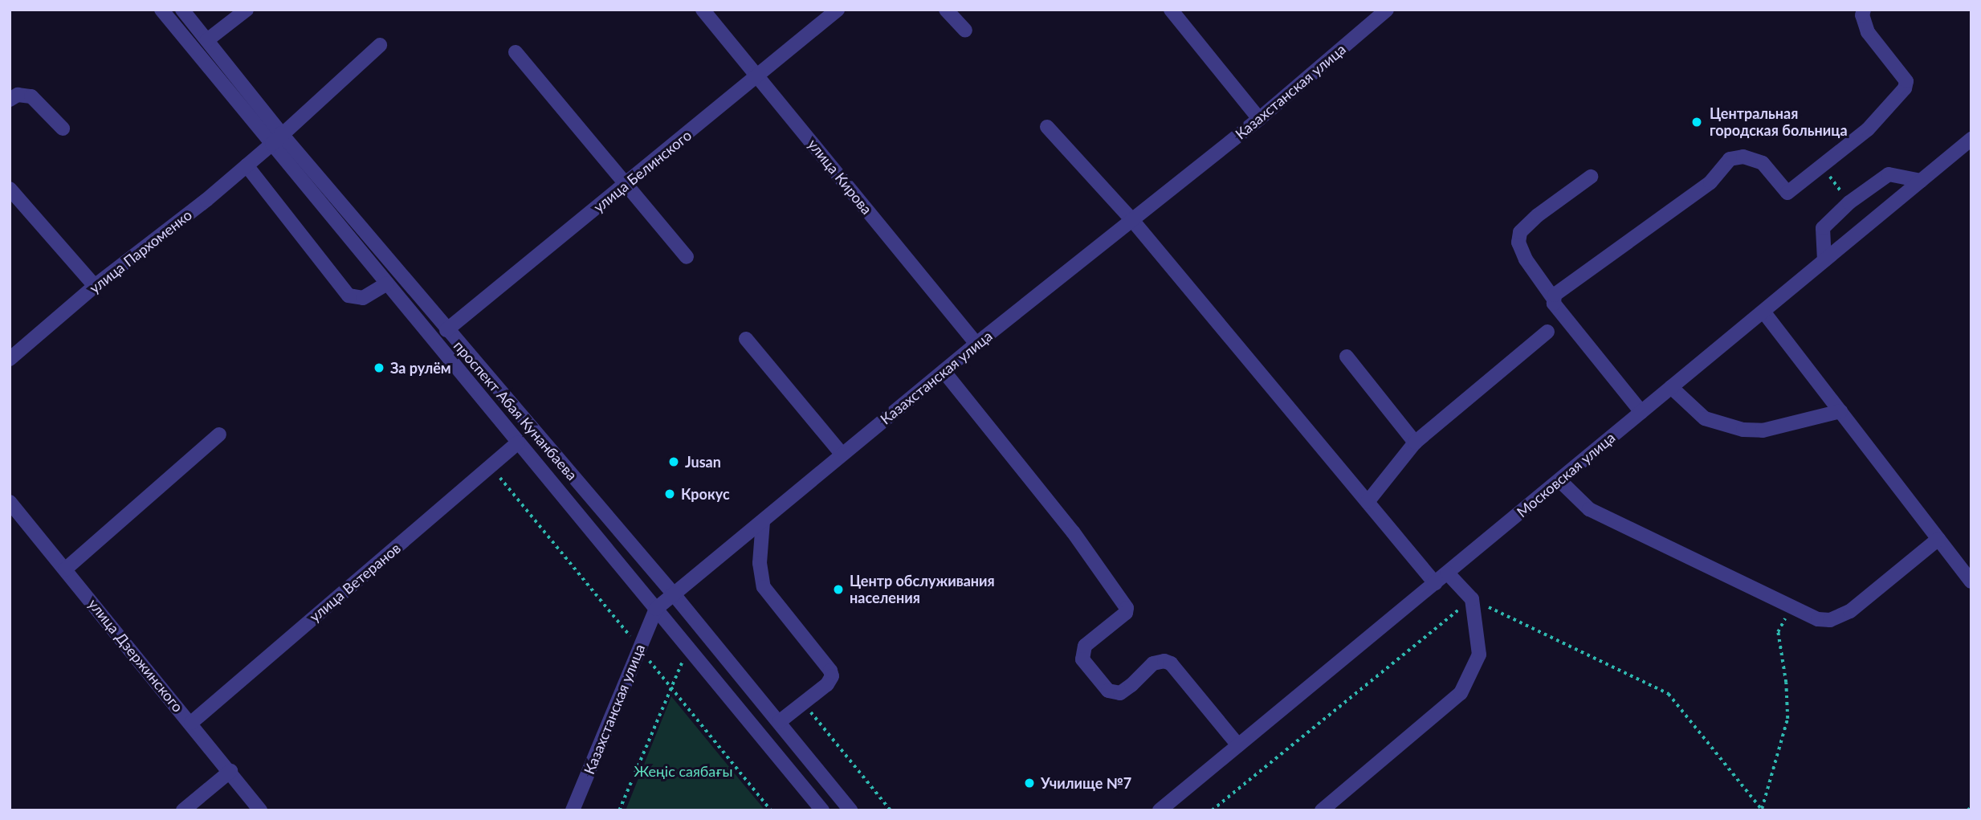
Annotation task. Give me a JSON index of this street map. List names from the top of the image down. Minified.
{"streets":{"street":["Казахстанская улица","улица Белинского","улица Кирова","улица Пархоменко","проспект Абая Кунанбаева","Московская улица","улица Ветеранов","улица Дзержинского"]},"crossings":[["Казахстанская улица","улица Кирова"],["Казахстанская улица","проспект Абая Кунанбаева"],["улица Белинского","улица Кирова"],["улица Белинского","проспект Абая Кунанбаева"],["улица Пархоменко","проспект Абая Кунанбаева"],["проспект Абая Кунанбаева","улица Ветеранов"],["улица Ветеранов","улица Дзержинского"]],"parks":["Жеңіс саябағы"],"places":["Центральная городская больница","За рулём","Jusan","Крокус","Центр обслуживания населения","Училище №7"]}
